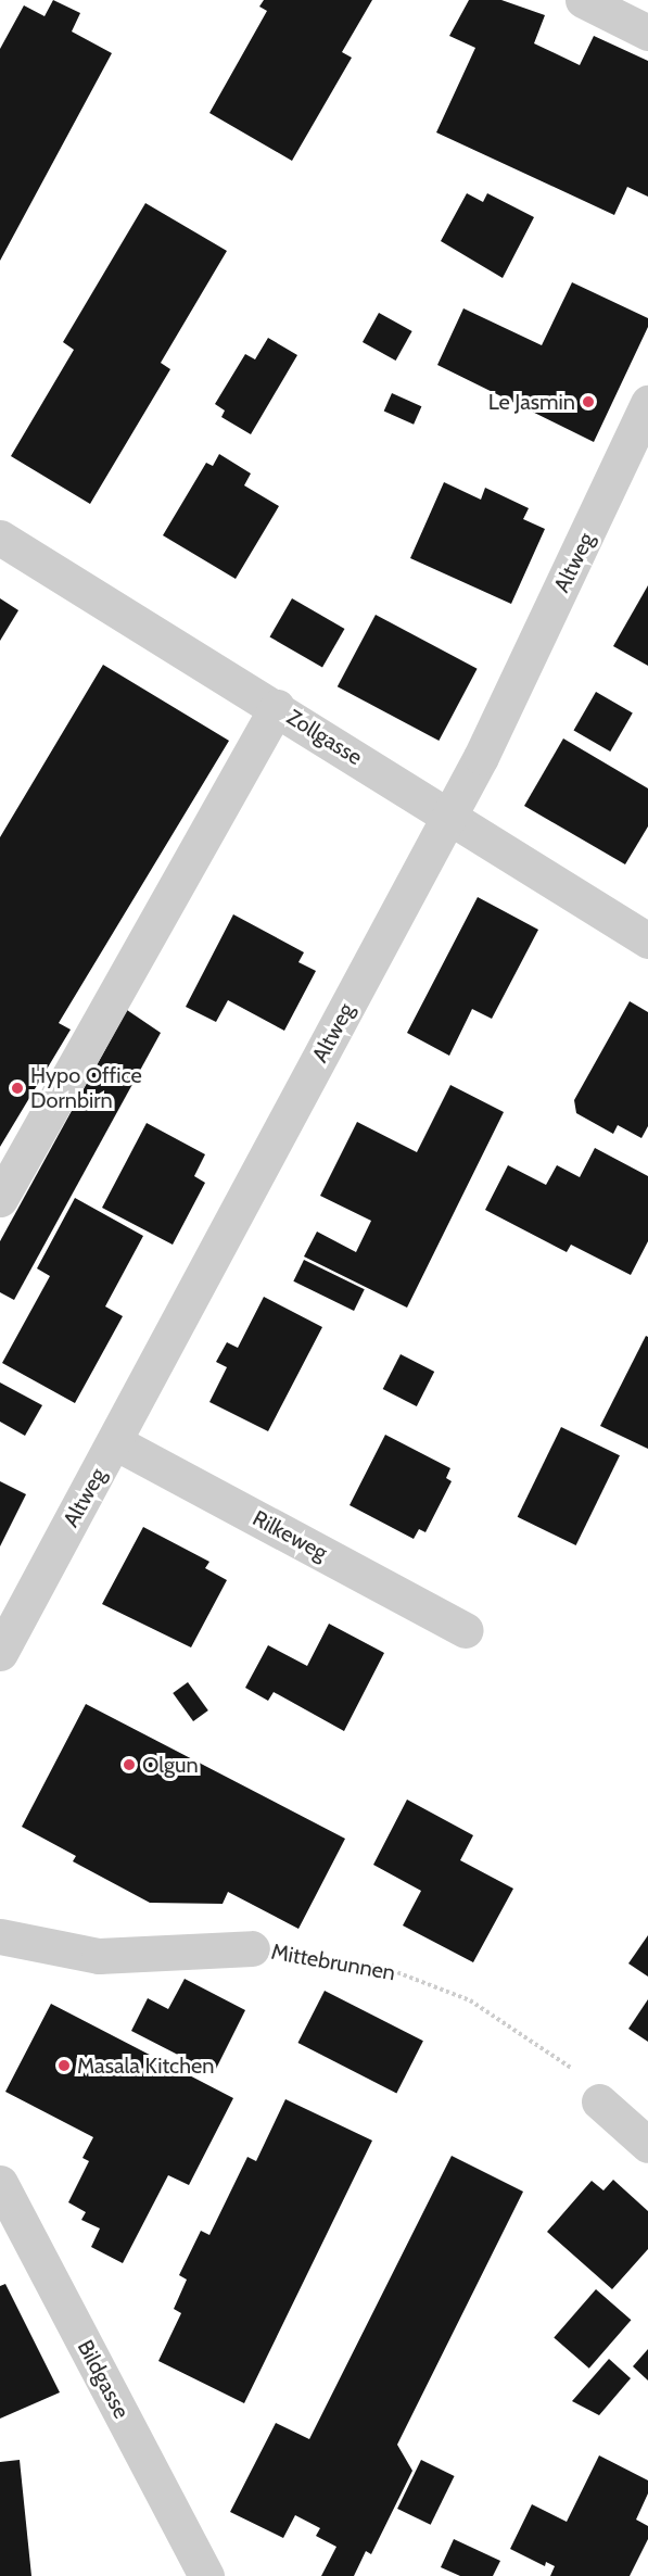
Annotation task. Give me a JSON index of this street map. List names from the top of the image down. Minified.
{"streets":{"street":["Altweg","Zollgasse","Rilkeweg","Mittebrunnen","Bildgasse"]},"crossings":[["Altweg","Zollgasse"],["Altweg","Rilkeweg"]],"places":["Le Jasmin","Hypo Office Dornbirn","Olgun","Masala Kitchen"]}
